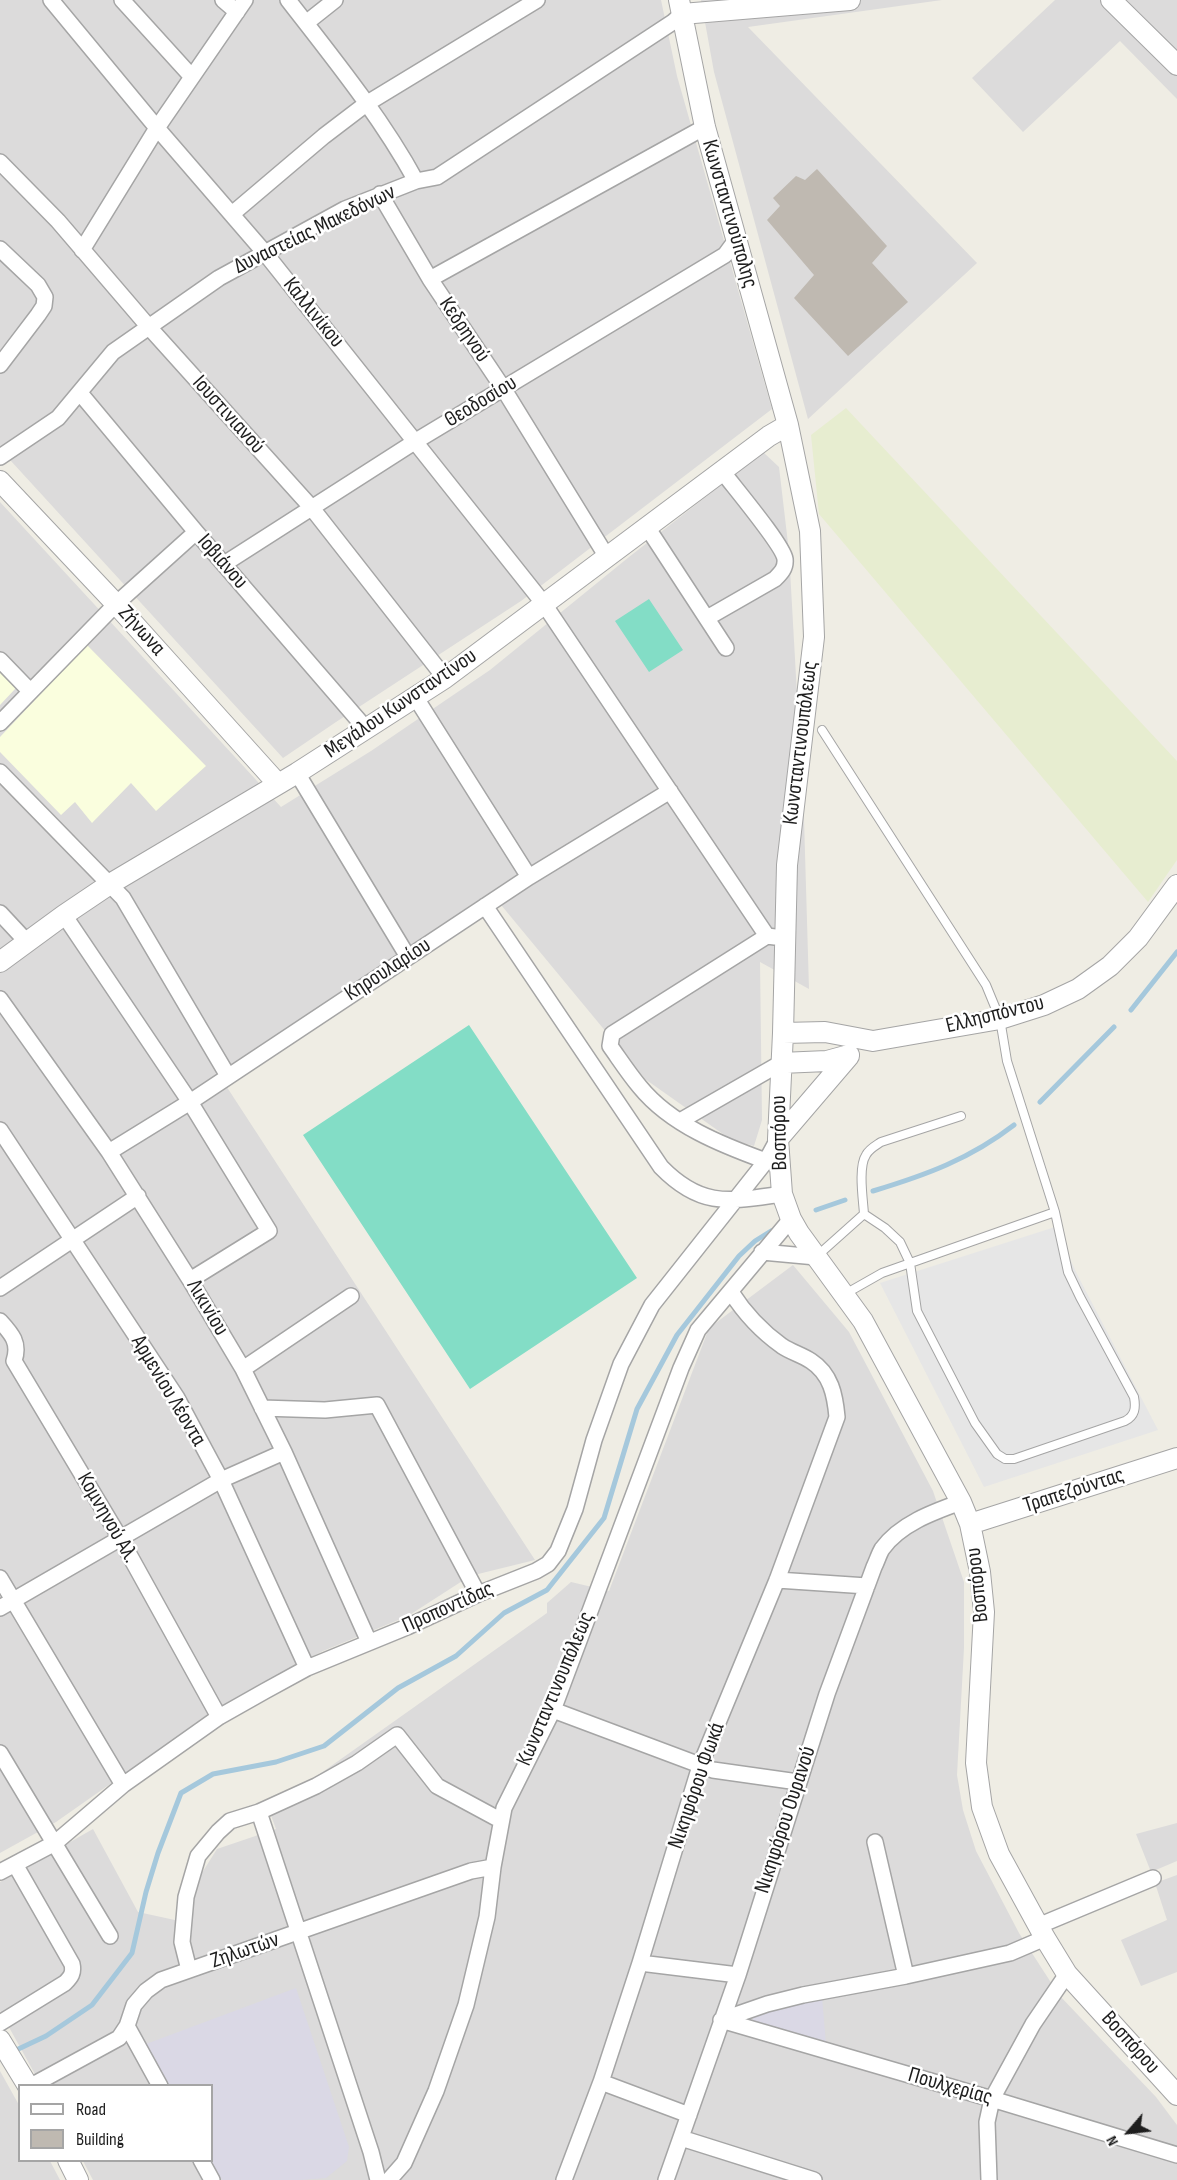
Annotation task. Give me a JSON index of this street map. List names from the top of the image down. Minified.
{"streets":{"street":["Κωνσταντινούπολης","Δυναστείας Μακεδόνων","Καλλινίκου","Κεδρηνού","Θεοδοσίου","Ιουστινιανού","Ιοβιάνου","Ζήνωνα","Μεγάλου Κωνσταντίνου","Κωνσταντινουπόλεως","Κηρουλαρίου","Ελλησπόντου","Βοσπόρου","Λικινίου","Αρμενίου Λέοντα","Τραπεζούντας","Κομνηνού Αλ.","Προποντίδας","Νικηφόρου Φωκά","Νικηφόρου Ουρανού","Ζηλωτών","Πουλχερίας"]},"crossings":[["Κωνσταντινούπολης","Δυναστείας Μακεδόνων"],["Κωνσταντινούπολης","Θεοδοσίου"],["Κωνσταντινούπολης","Μεγάλου Κωνσταντίνου"],["Κωνσταντινούπολης","Κωνσταντινουπόλεως"],["Δυναστείας Μακεδόνων","Καλλινίκου"],["Δυναστείας Μακεδόνων","Κεδρηνού"],["Δυναστείας Μακεδόνων","Ιουστινιανού"],["Δυναστείας Μακεδόνων","Ιοβιάνου"],["Καλλινίκου","Θεοδοσίου"],["Καλλινίκου","Μεγάλου Κωνσταντίνου"],["Καλλινίκου","Κωνσταντινουπόλεως"],["Καλλινίκου","Κηρουλαρίου"],["Κεδρηνού","Θεοδοσίου"],["Κεδρηνού","Μεγάλου Κωνσταντίνου"],["Θεοδοσίου","Ιουστινιανού"],["Θεοδοσίου","Ιοβιάνου"],["Ιουστινιανού","Μεγάλου Κωνσταντίνου"],["Ιοβιάνου","Μεγάλου Κωνσταντίνου"],["Ζήνωνα","Μεγάλου Κωνσταντίνου"],["Μεγάλου Κωνσταντίνου","Κωνσταντινουπόλεως"],["Κωνσταντινουπόλεως","Ελλησπόντου"],["Κωνσταντινουπόλεως","Βοσπόρου"],["Κωνσταντινουπόλεως","Νικηφόρου Φωκά"],["Κωνσταντινουπόλεως","Ζηλωτών"],["Κηρουλαρίου","Λικινίου"],["Ελλησπόντου","Βοσπόρου"],["Βοσπόρου","Τραπεζούντας"],["Βοσπόρου","Προποντίδας"],["Βοσπόρου","Νικηφόρου Ουρανού"],["Λικινίου","Προποντίδας"],["Αρμενίου Λέοντα","Προποντίδας"],["Κομνηνού Αλ.","Προποντίδας"],["Νικηφόρου Ουρανού","Πουλχερίας"]],"legend":["Road","Building"],"north":"bottom left"}
